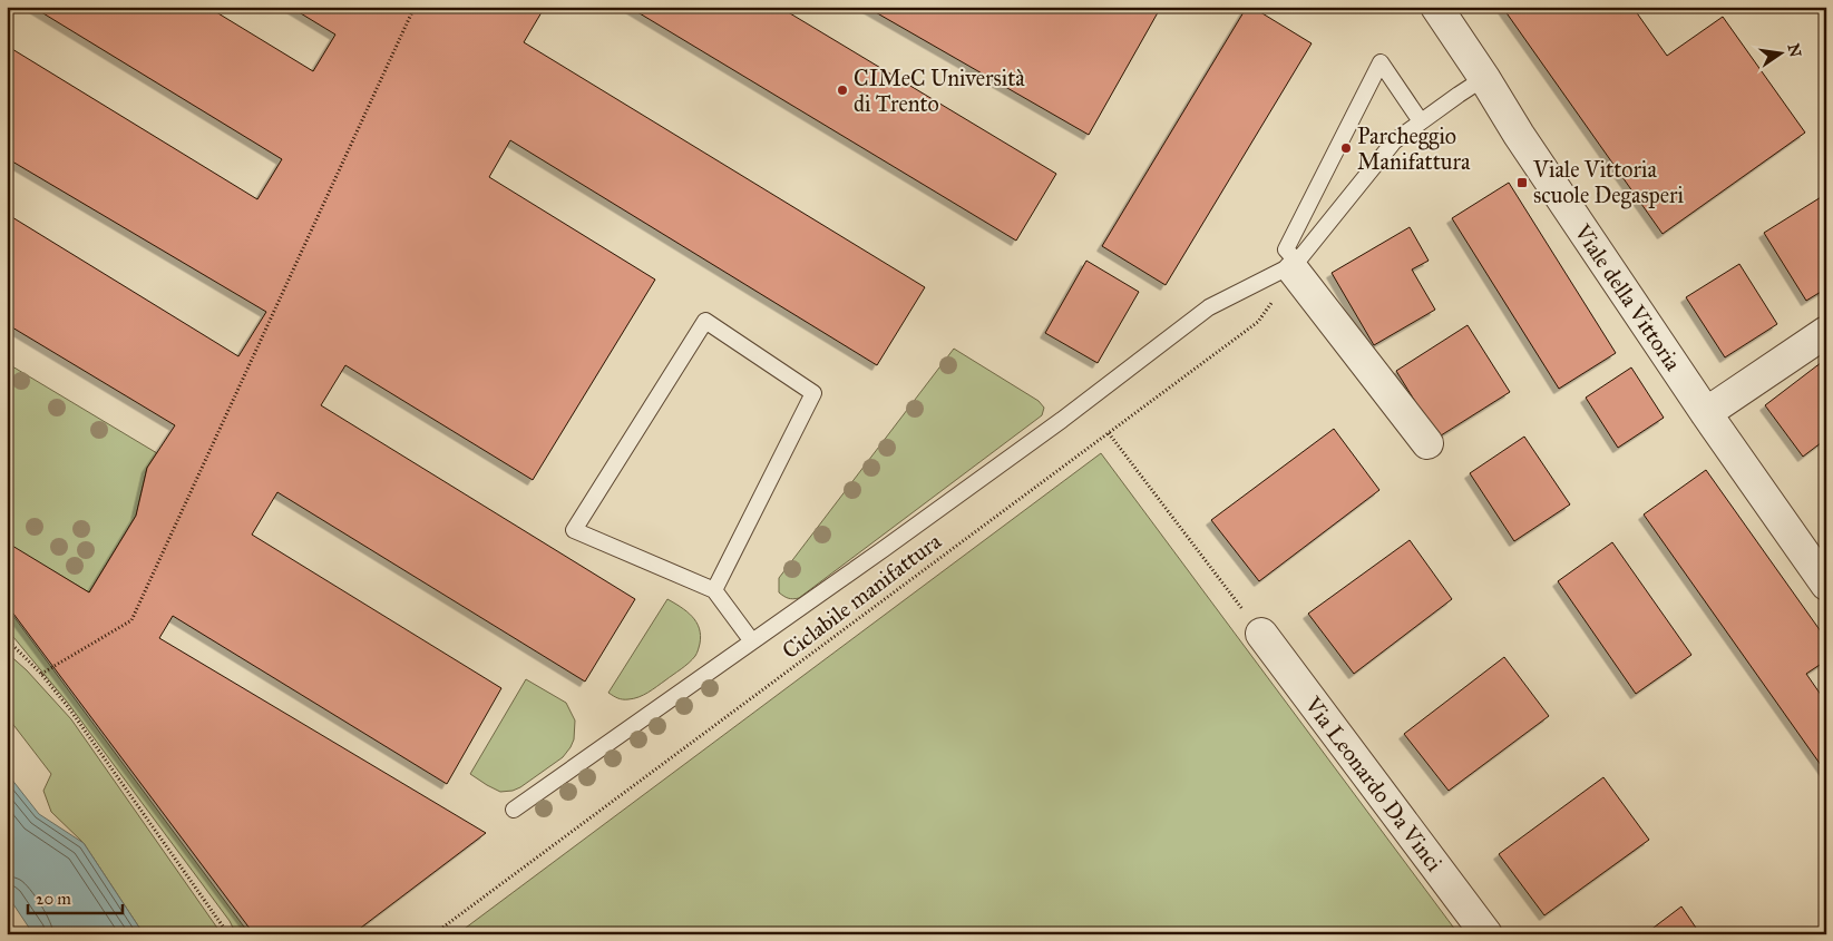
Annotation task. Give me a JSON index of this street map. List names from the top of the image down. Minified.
{"streets":{"street":["Viale della Vittoria","Via Leonardo Da Vinci"],"path":["Ciclabile manifattura"]},"places":{"other":["CIMeC Università di Trento","Parcheggio Manifattura"],"transit":["Viale Vittoria scuole Degasperi"]},"scale_bar":"20 m","north":"right"}
